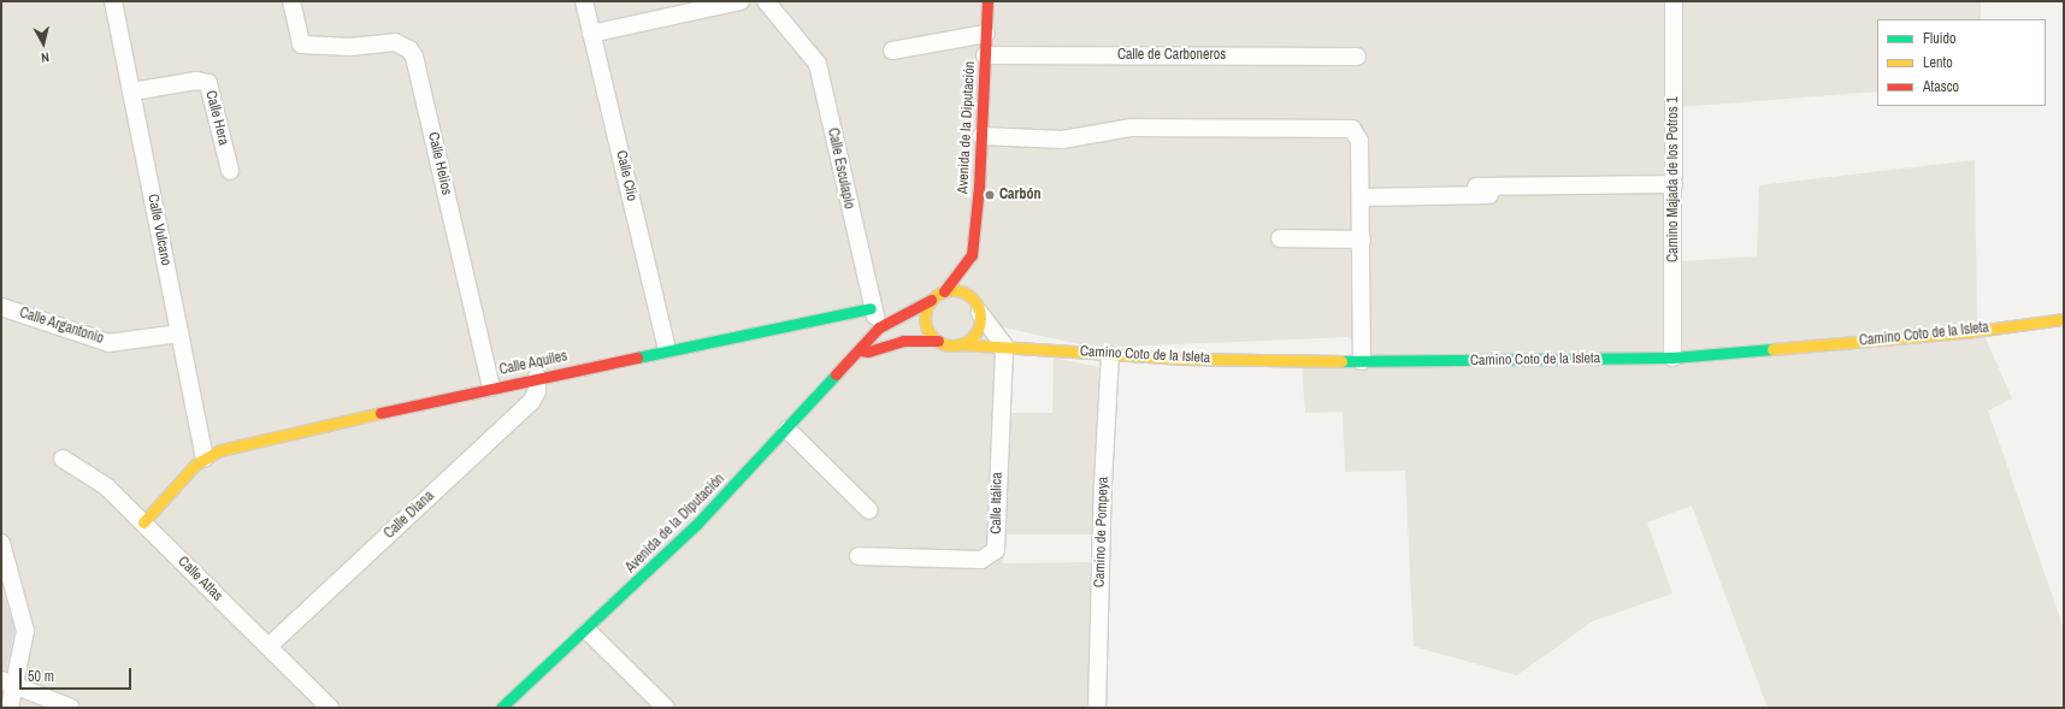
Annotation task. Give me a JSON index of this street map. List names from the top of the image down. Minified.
{"streets":{"street":["Calle de Carboneros","Calle Hera","Avenida de la Diputación","Calle Helios","Calle Esculapio","Calle Clio","Camino Majada de los Potros 1","Calle Vulcano","Calle Argantonio","Camino Coto de la Isleta","Calle Aquiles","Calle Itálica","Calle Diana","Camino de Pompeya","Calle Atlas"]},"crossings":[["Calle de Carboneros","Avenida de la Diputación"],["Calle Hera","Calle Vulcano"],["Avenida de la Diputación","Calle Esculapio"],["Avenida de la Diputación","Camino Coto de la Isleta"],["Calle Helios","Calle Aquiles"],["Calle Esculapio","Calle Aquiles"],["Calle Clio","Calle Aquiles"],["Camino Majada de los Potros 1","Camino Coto de la Isleta"],["Calle Vulcano","Calle Argantonio"],["Calle Vulcano","Calle Aquiles"],["Camino Coto de la Isleta","Calle Itálica"],["Camino Coto de la Isleta","Camino de Pompeya"],["Calle Aquiles","Calle Diana"],["Calle Diana","Calle Atlas"]],"places":["Carbón"],"legend":["Fluido","Lento","Atasco"],"scale_bar":"50 m","north":"bottom"}
